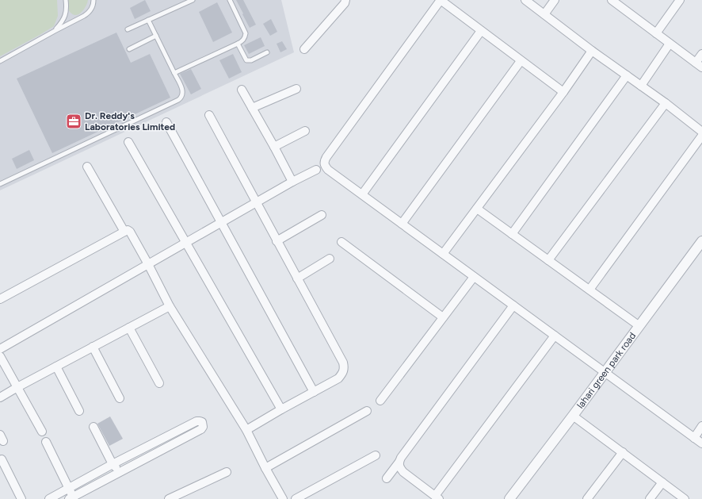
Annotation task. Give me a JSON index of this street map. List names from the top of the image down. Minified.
{"streets":{"street":["lahari green park road"]},"places":{"office":["Dr. Reddy's Laboratories Limited"]}}
